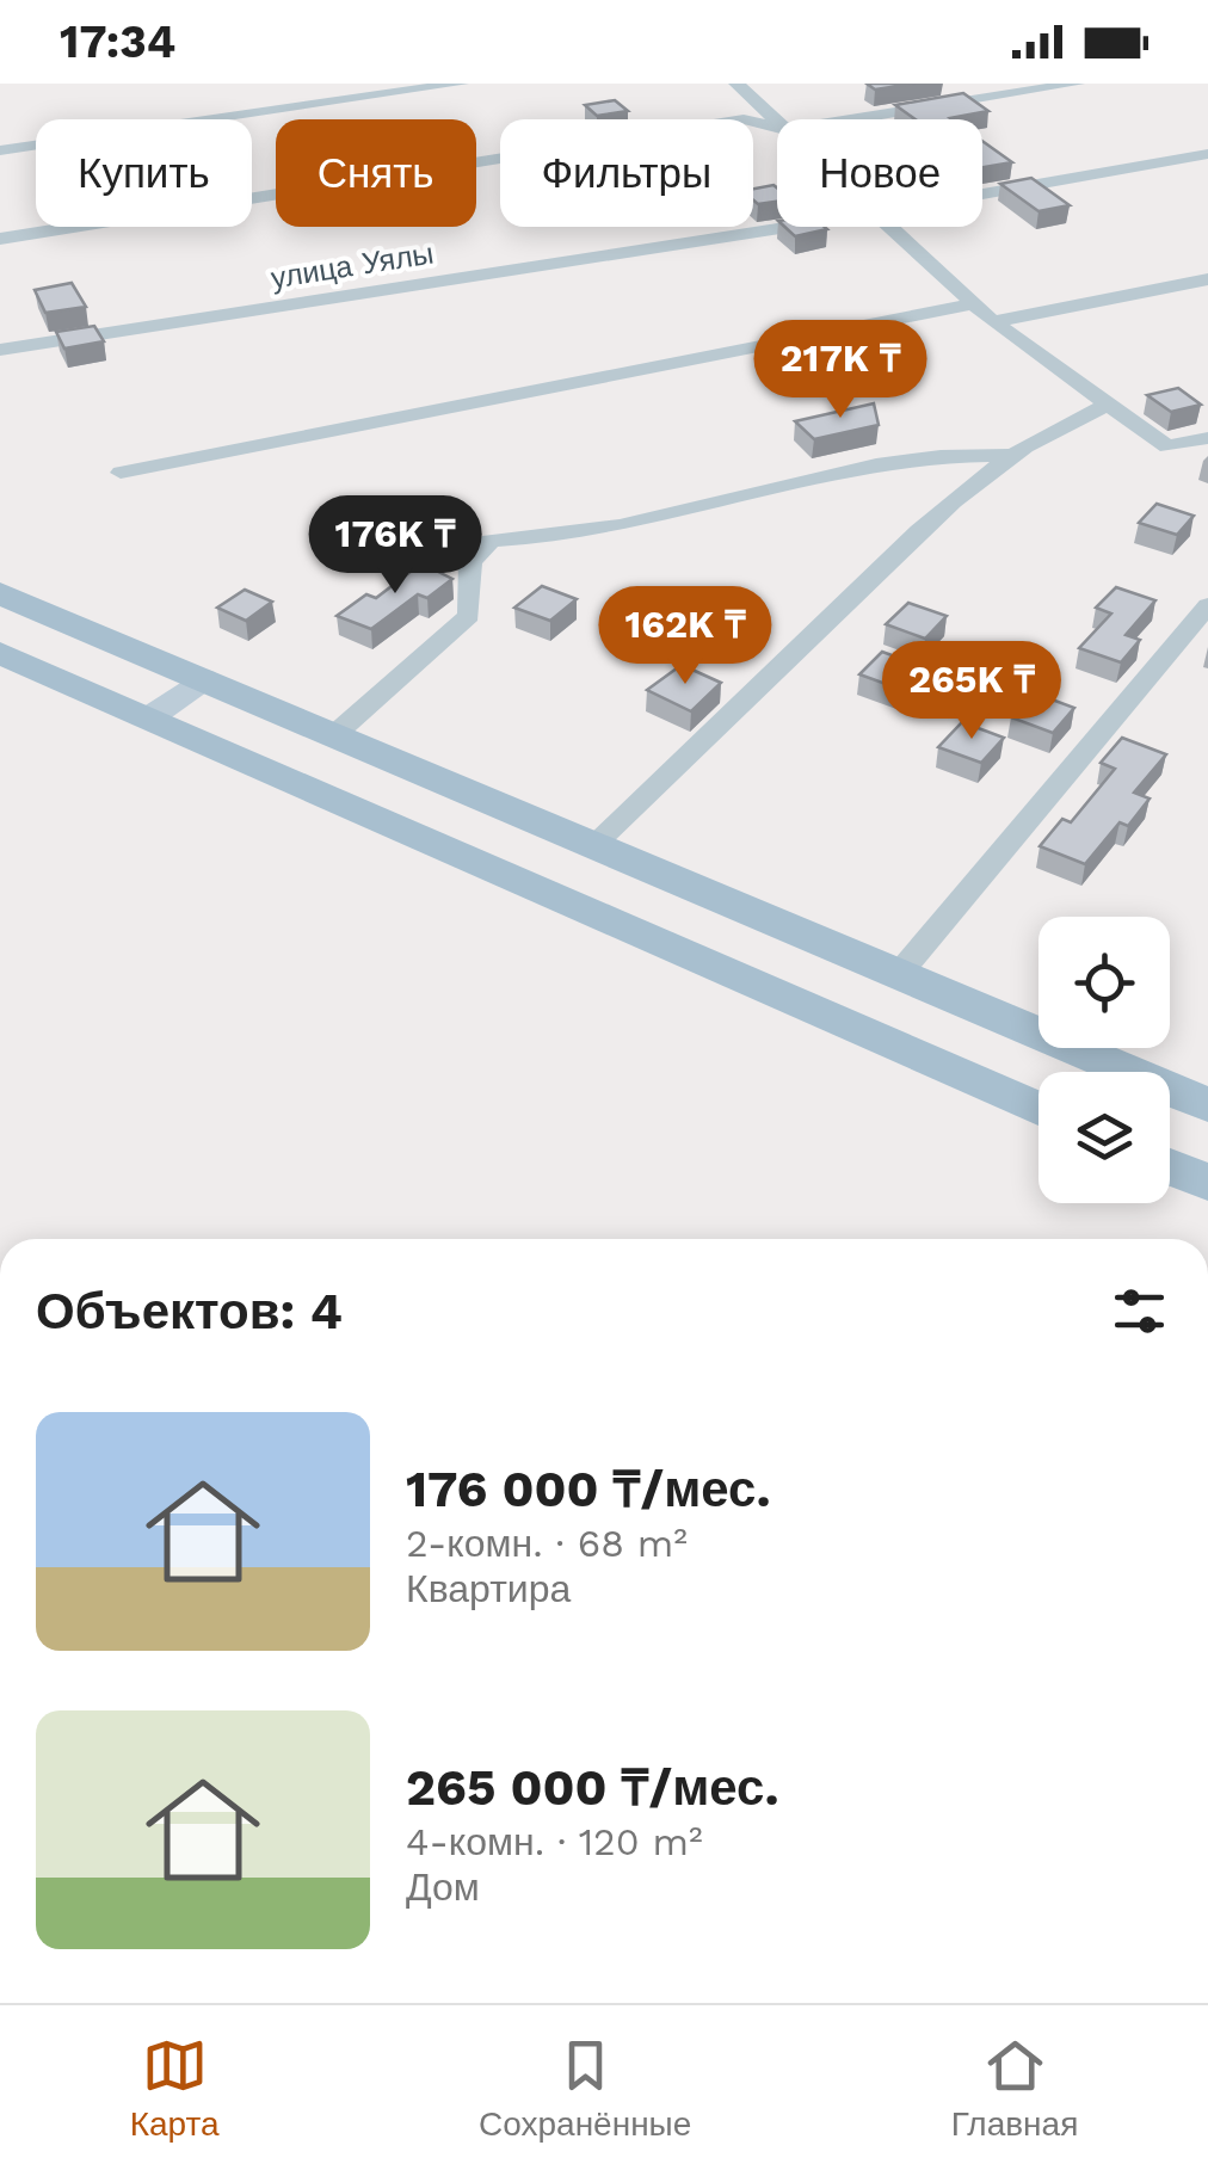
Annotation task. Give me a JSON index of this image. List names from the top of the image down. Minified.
{"streets":{"street":["улица Уялы"]},"page":{"status":"17:34","chip":["Купить","Снять","Фильтры","Новое"],"price":["217K ₸","176K ₸","162K ₸","265K ₸"],"heading":"Объектов: 4","list":[{"name":"176 000 ₸/мес.","note":"2-комн. · 68 m² · Квартира"},{"name":"265 000 ₸/мес.","note":"4-комн. · 120 m² · Дом"}],"tabs":["Карта","Сохранённые","Главная"]}}
